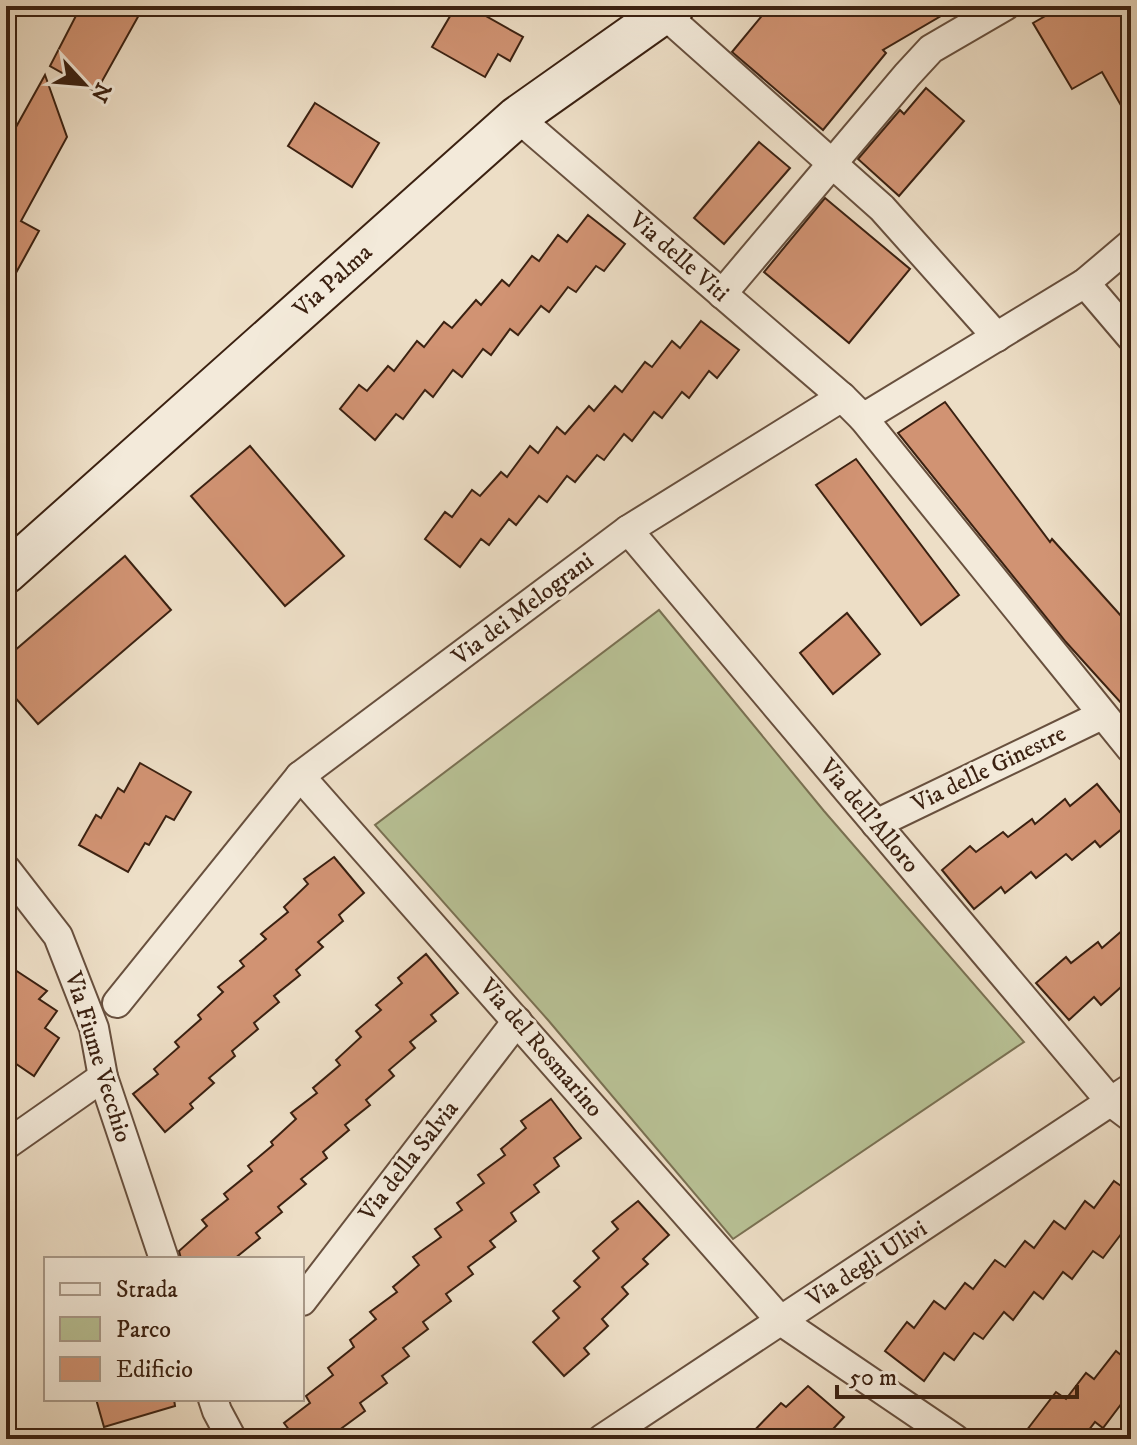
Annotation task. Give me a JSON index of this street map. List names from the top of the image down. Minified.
{"streets":{"main road":["Via Palma"],"street":["Via delle Viti","Via dei Melograni","Via delle Ginestre","Via dell'Alloro","Via del Rosmarino","Via Fiume Vecchio","Via della Salvia","Via degli Ulivi"]},"crossings":[["Via delle Viti","Via Palma"],["Via delle Viti","Via dei Melograni"],["Via dei Melograni","Via dell'Alloro"],["Via dei Melograni","Via del Rosmarino"],["Via delle Ginestre","Via dell'Alloro"],["Via dell'Alloro","Via degli Ulivi"],["Via del Rosmarino","Via della Salvia"],["Via del Rosmarino","Via degli Ulivi"]],"legend":["Strada","Parco","Edificio"],"scale_bar":"50 m","north":"bottom right"}
